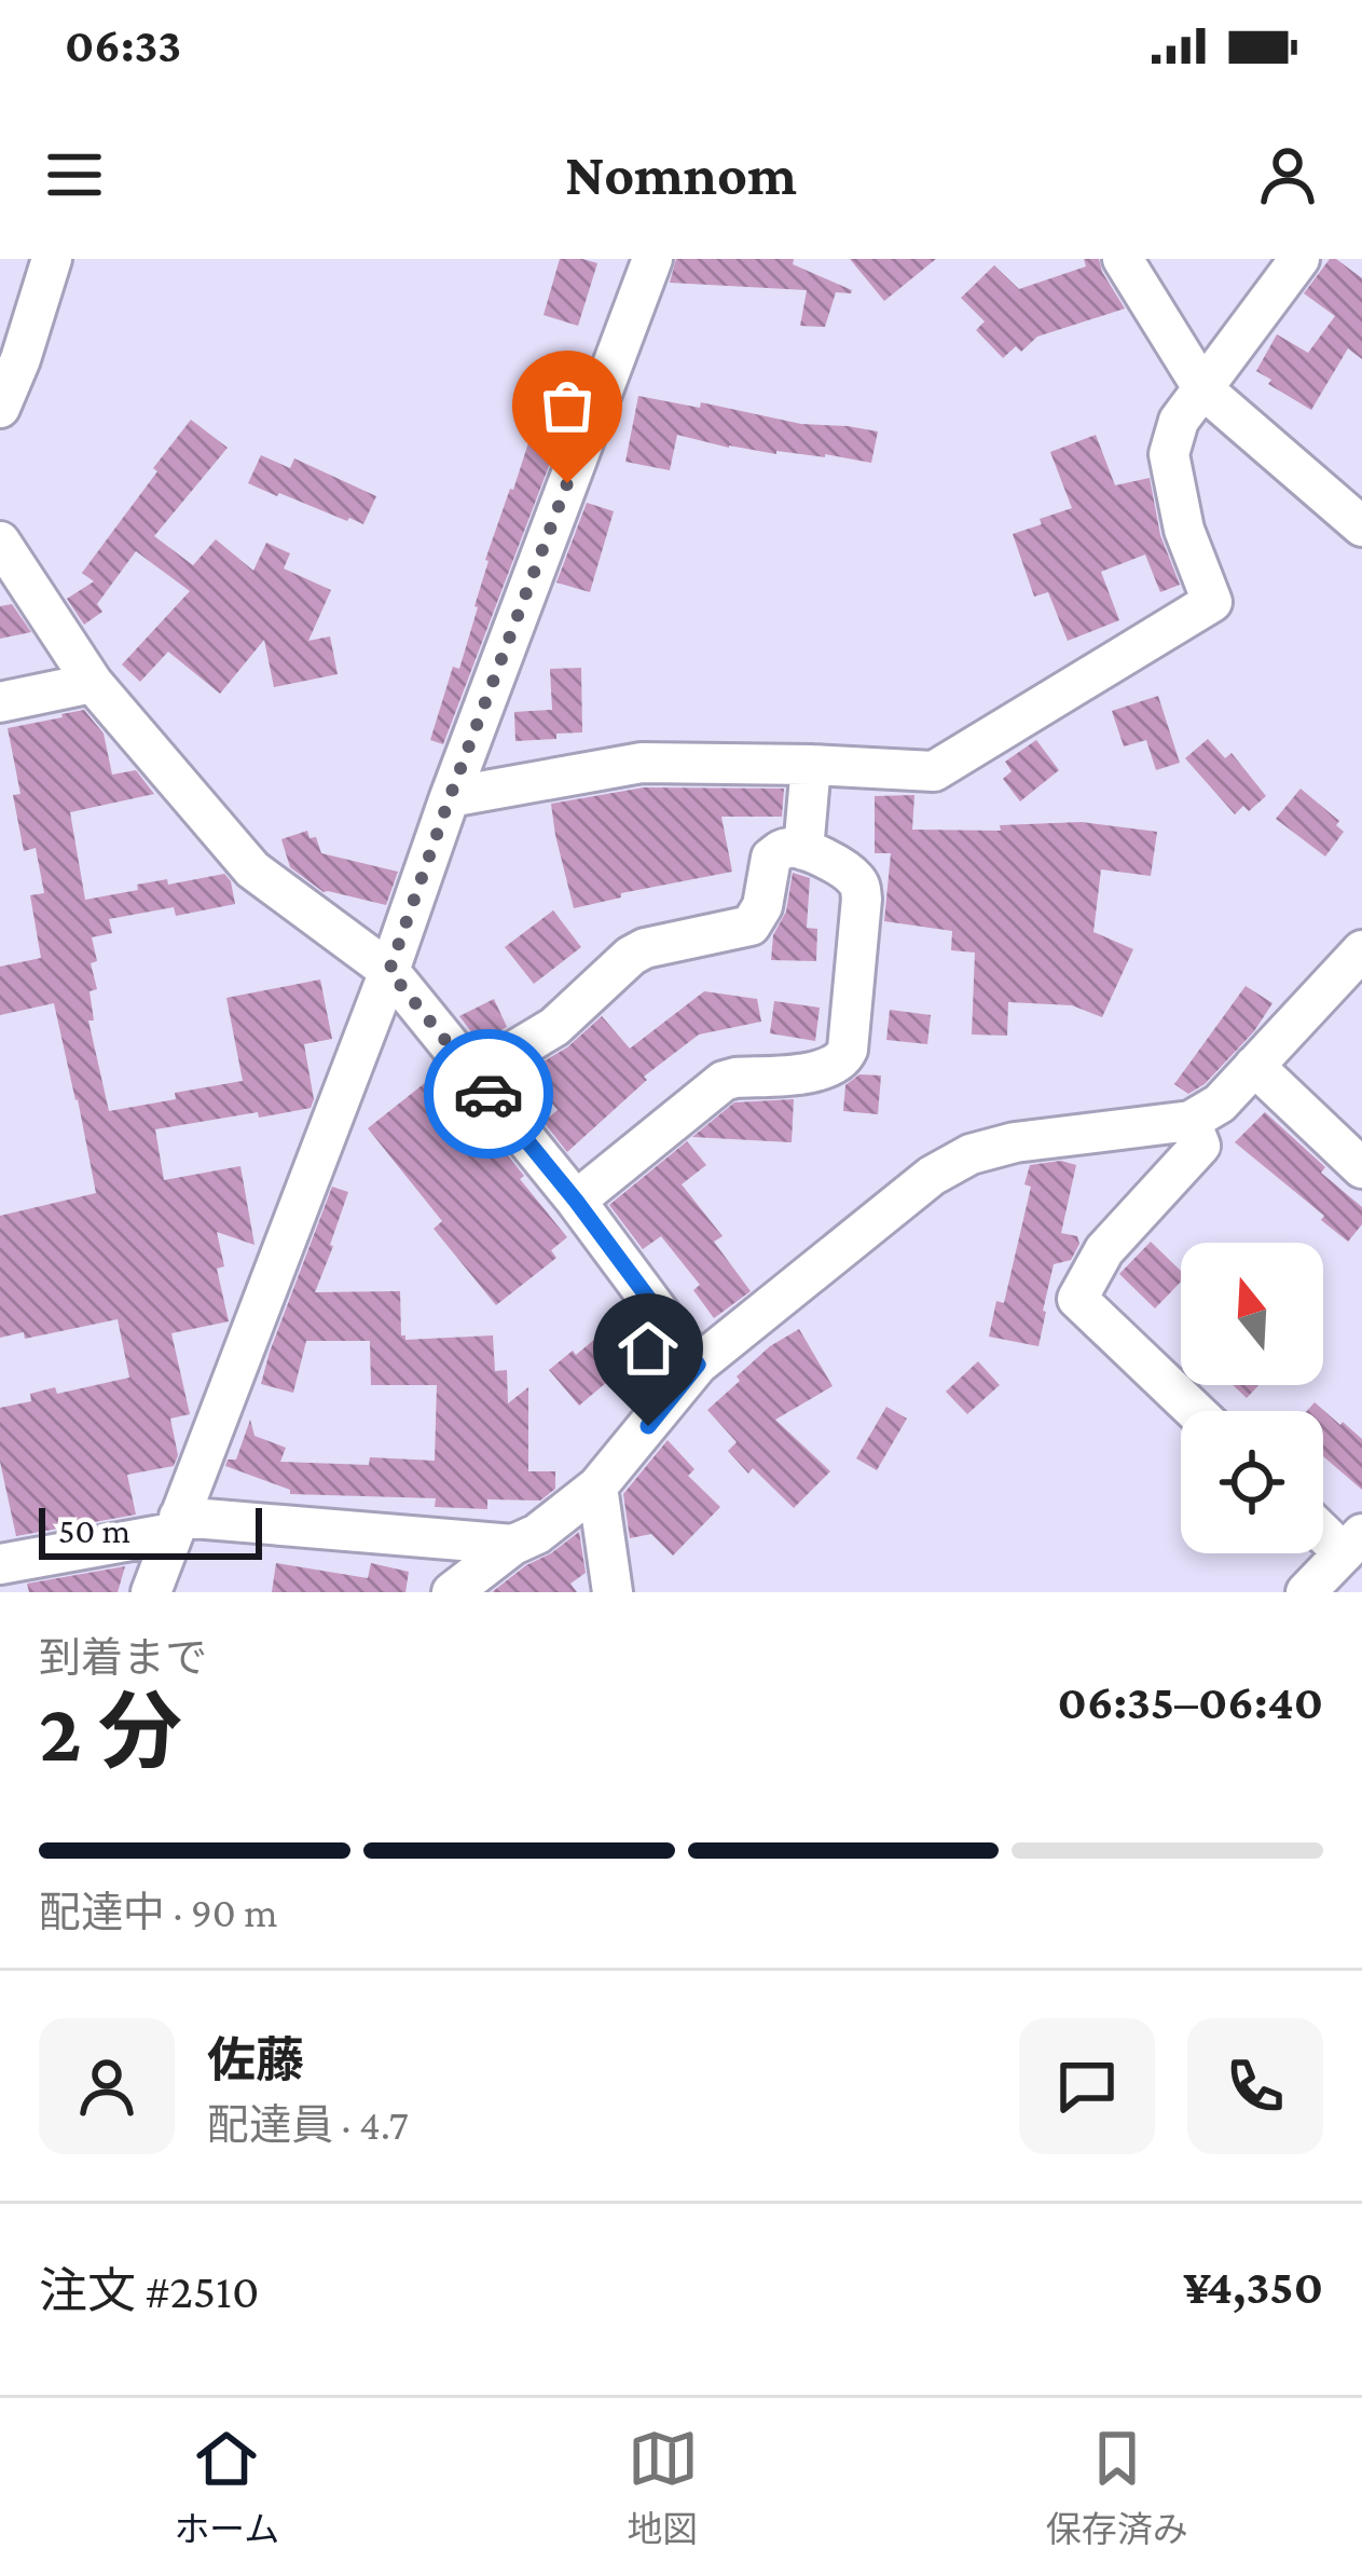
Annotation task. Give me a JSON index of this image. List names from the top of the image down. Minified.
{"scale_bar":"50 m","north":"top","page":{"status":"06:33","header":"Nomnom","scale":"50 m","heading":["2 分","到着まで","06:35–06:40"],"panel":["佐藤","配達員 · 4.7","注文 #2510","¥4,350"],"bar":"配達中 · 90 m","tabs":["ホーム","地図","保存済み"]}}
